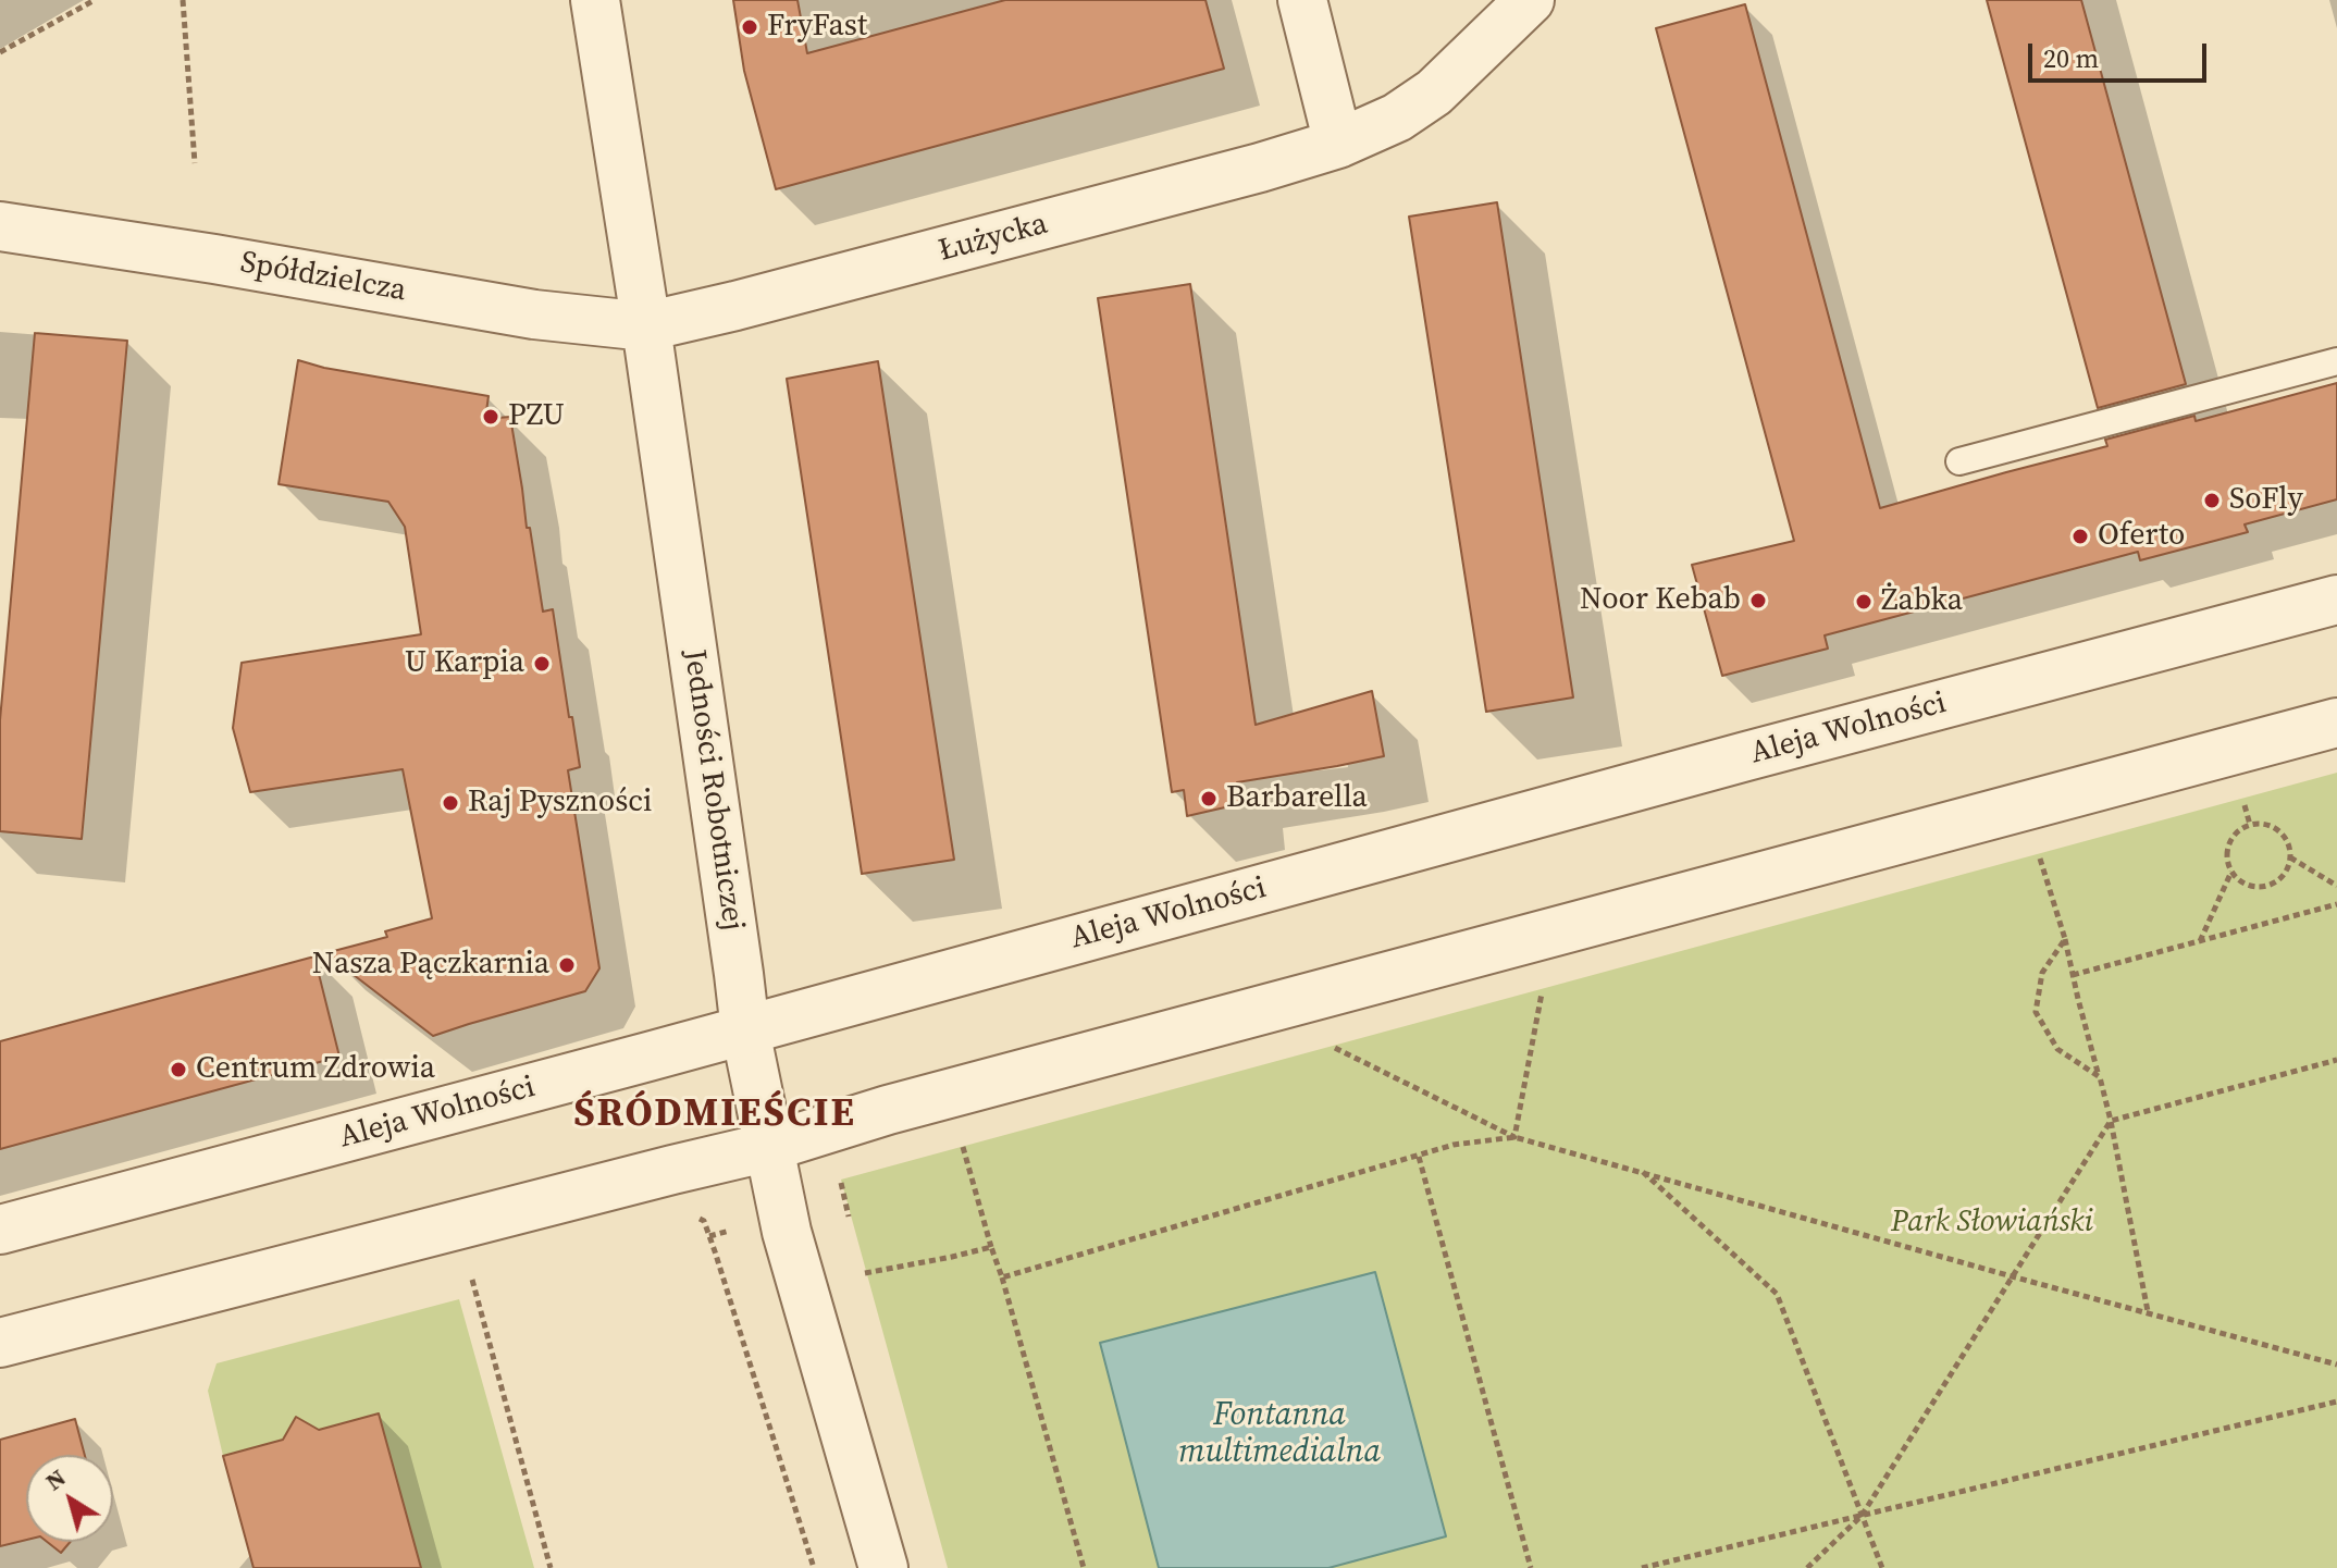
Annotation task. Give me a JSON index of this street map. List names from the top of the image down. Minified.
{"streets":{"street":["Łużycka","Spółdzielcza","Aleja Wolności","Jedności Robotniczej"]},"crossings":[["Łużycka","Spółdzielcza"],["Łużycka","Jedności Robotniczej"],["Spółdzielcza","Jedności Robotniczej"],["Aleja Wolności","Jedności Robotniczej"]],"districts":["ŚRÓDMIEŚCIE"],"water":["Fontanna multimedialna"],"parks":["Park Słowiański"],"places":["FryFast","PZU","SoFly","Oferto","Noor Kebab","Żabka","U Karpia","Barbarella","Raj Pyszności","Nasza Pączkarnia","Centrum Zdrowia"],"scale_bar":"20 m","north":"top left"}
